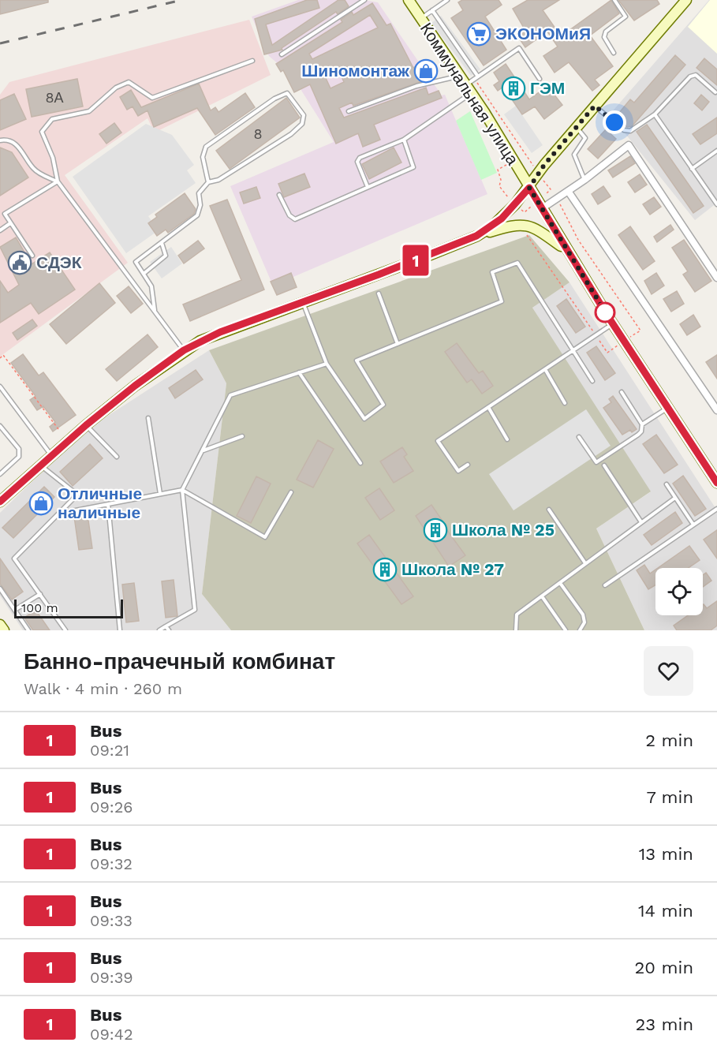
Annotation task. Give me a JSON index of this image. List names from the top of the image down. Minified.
{"streets":{"main road":["Коммунальная улица"]},"places":{"supermarket":["ЭКОНОМиЯ"],"shop":["Шиномонтаж","Отличные наличные"],"building":["ГЭМ","Школа № 25","Школа № 27"],"public building":["СДЭК"]},"lines":["bus line 1"],"house_numbers":["8А","8"],"scale_bar":"100 m","page":{"on_map":"1","scale":"100 m","heading":["Банно-прачечный комбинат","Walk · 4 min · 260 m"],"list":[{"mark":"1","name":"Bus","note":"09:21","value":"2 min"},{"mark":"1","name":"Bus","note":"09:26","value":"7 min"},{"mark":"1","name":"Bus","note":"09:32","value":"13 min"},{"mark":"1","name":"Bus","note":"09:33","value":"14 min"},{"mark":"1","name":"Bus","note":"09:39","value":"20 min"},{"mark":"1","name":"Bus","note":"09:42","value":"23 min"}]}}
